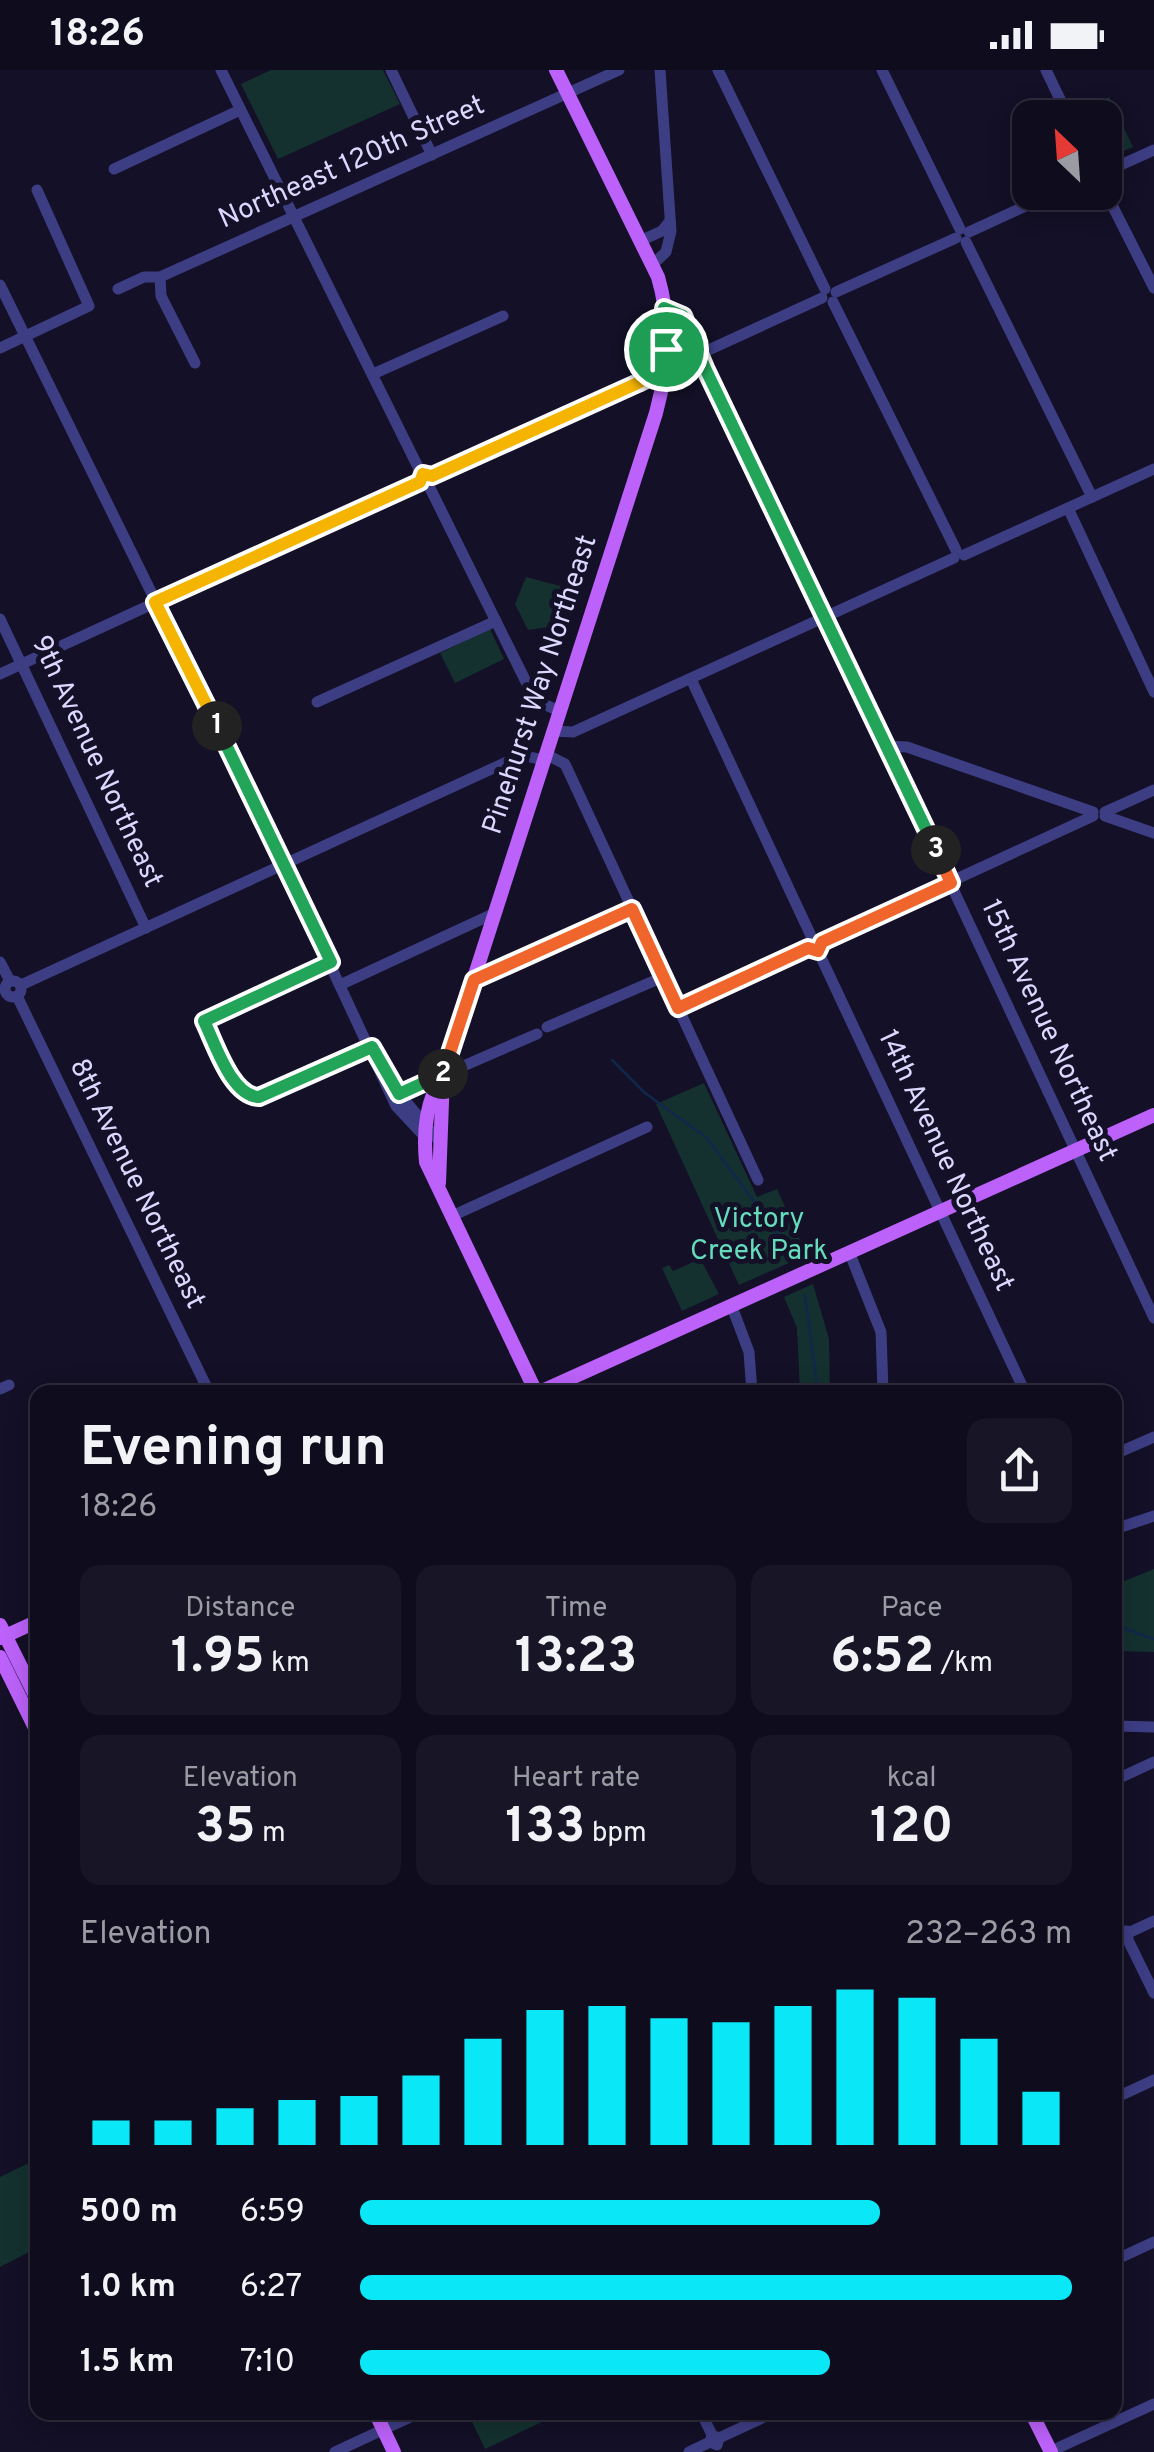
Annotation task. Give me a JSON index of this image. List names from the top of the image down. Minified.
{"streets":{"main road":["Pinehurst Way Northeast","15th Avenue Northeast"],"street":["Northeast 120th Street","9th Avenue Northeast","14th Avenue Northeast","8th Avenue Northeast"]},"crossings":[["Northeast 120th Street","15th Avenue Northeast"],["Pinehurst Way Northeast","15th Avenue Northeast"]],"parks":["Victory Creek Park"],"north":"top left","page":{"status":"18:26","pins":["1","3","2"],"heading":["Evening run","18:26"],"stats":[["Distance","1.95 km"],["Time","13:23"],["Pace","6:52 /km"],["Elevation","35 m"],["Heart rate","133 bpm"],["kcal","120"]],"chart":["Elevation","232–263 m"],"list":[{"name":"500 m","note":"6:59"},{"name":"1.0 km","note":"6:27"},{"name":"1.5 km","note":"7:10"}]}}
